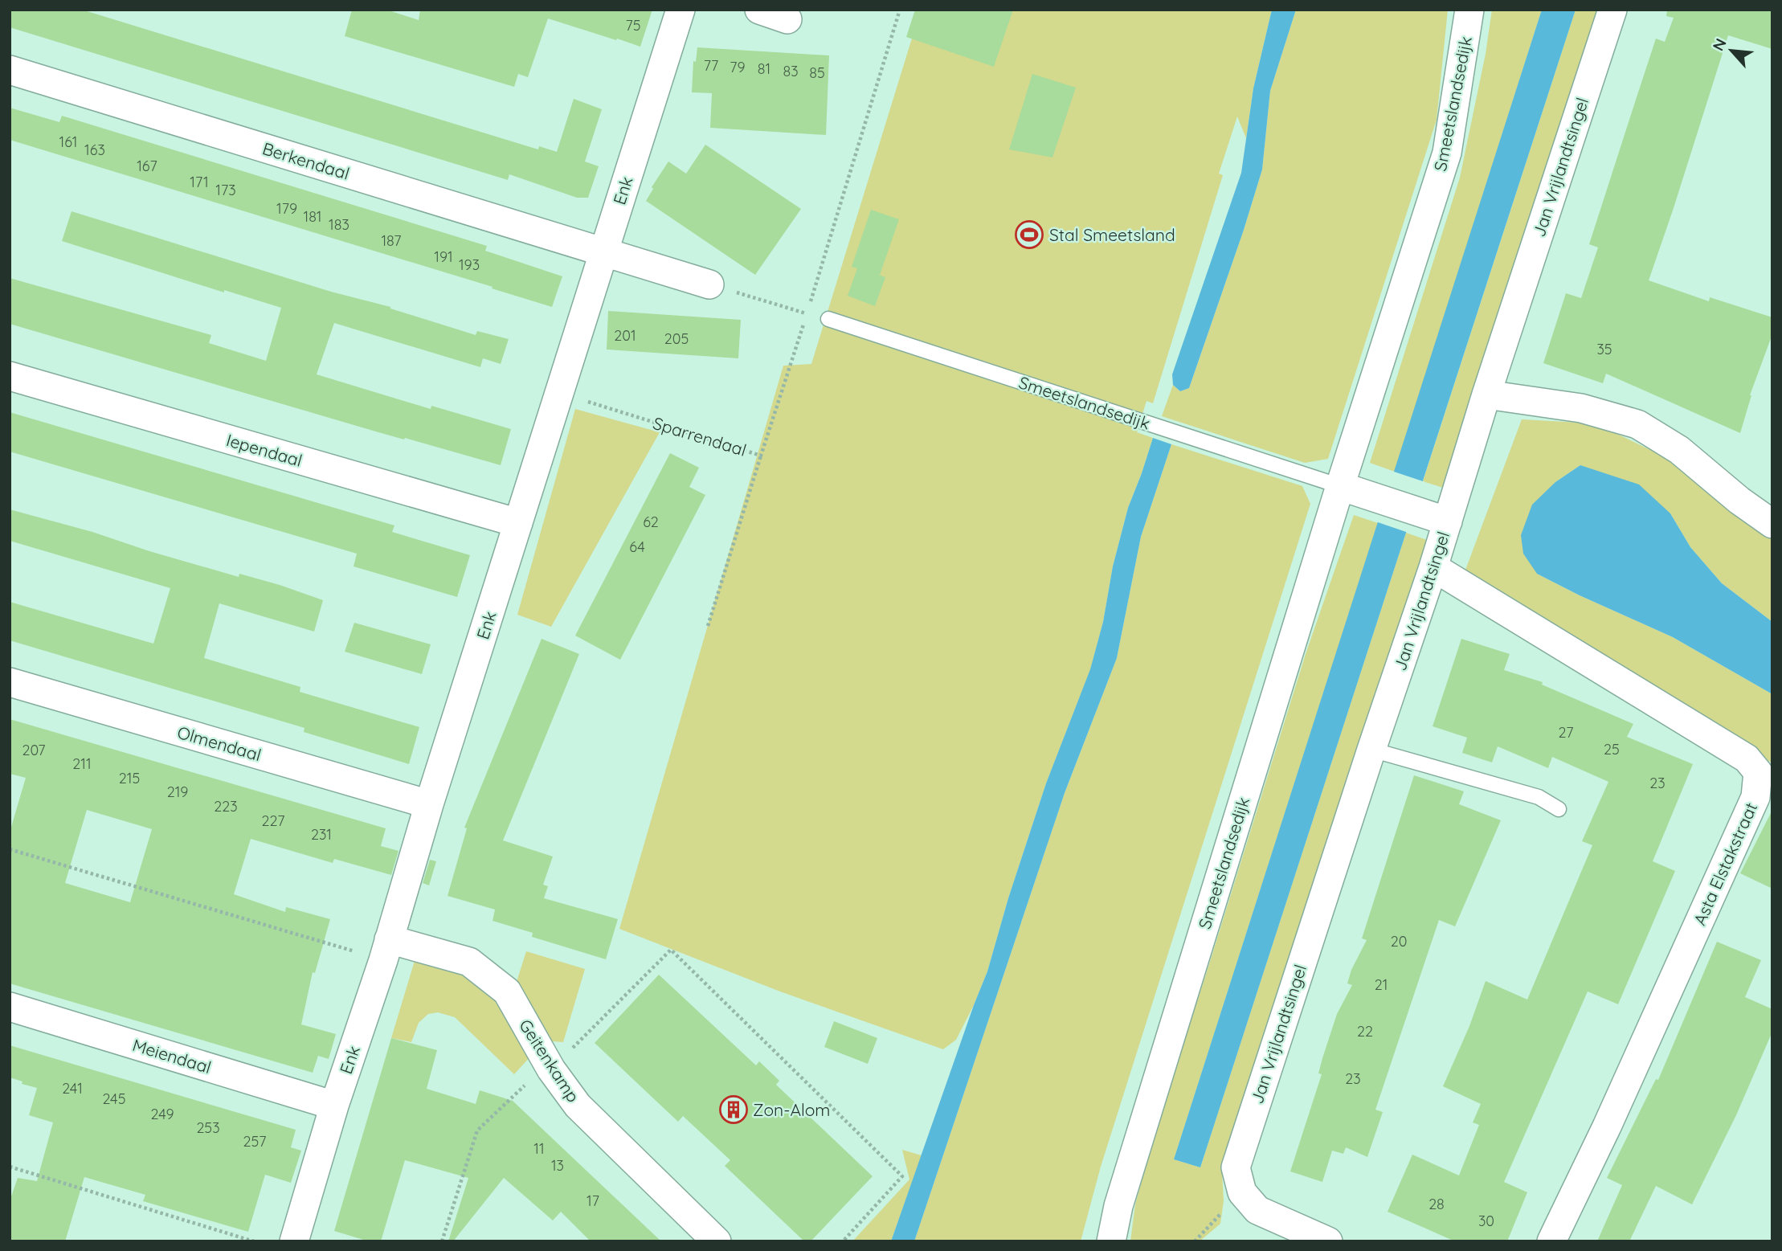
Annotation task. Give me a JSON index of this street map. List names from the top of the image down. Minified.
{"streets":{"street":["Smeetslandsedijk","Berkendaal","Jan Vrijlandtsingel","Enk","Iependaal","Olmendaal","Asta Elstakstraat","Meiendaal","Geitenkamp"],"path":["Sparrendaal"]},"crossings":[["Smeetslandsedijk","Jan Vrijlandtsingel"],["Berkendaal","Enk"],["Jan Vrijlandtsingel","Asta Elstakstraat"],["Enk","Sparrendaal"],["Enk","Iependaal"],["Enk","Olmendaal"],["Enk","Meiendaal"],["Enk","Geitenkamp"]],"places":{"sports":["Stal Smeetsland"],"building":["Zon-Alom"]},"house_numbers":["75","77","79","81","83","85","161","163","167","171","173","179","181","183","187","191","193","201","205","35","62","64","27","25","207","211","215","23","219","223","227","231","20","21","22","23","241","245","249","253","257","11","13","17","28","30"],"north":"top left"}
